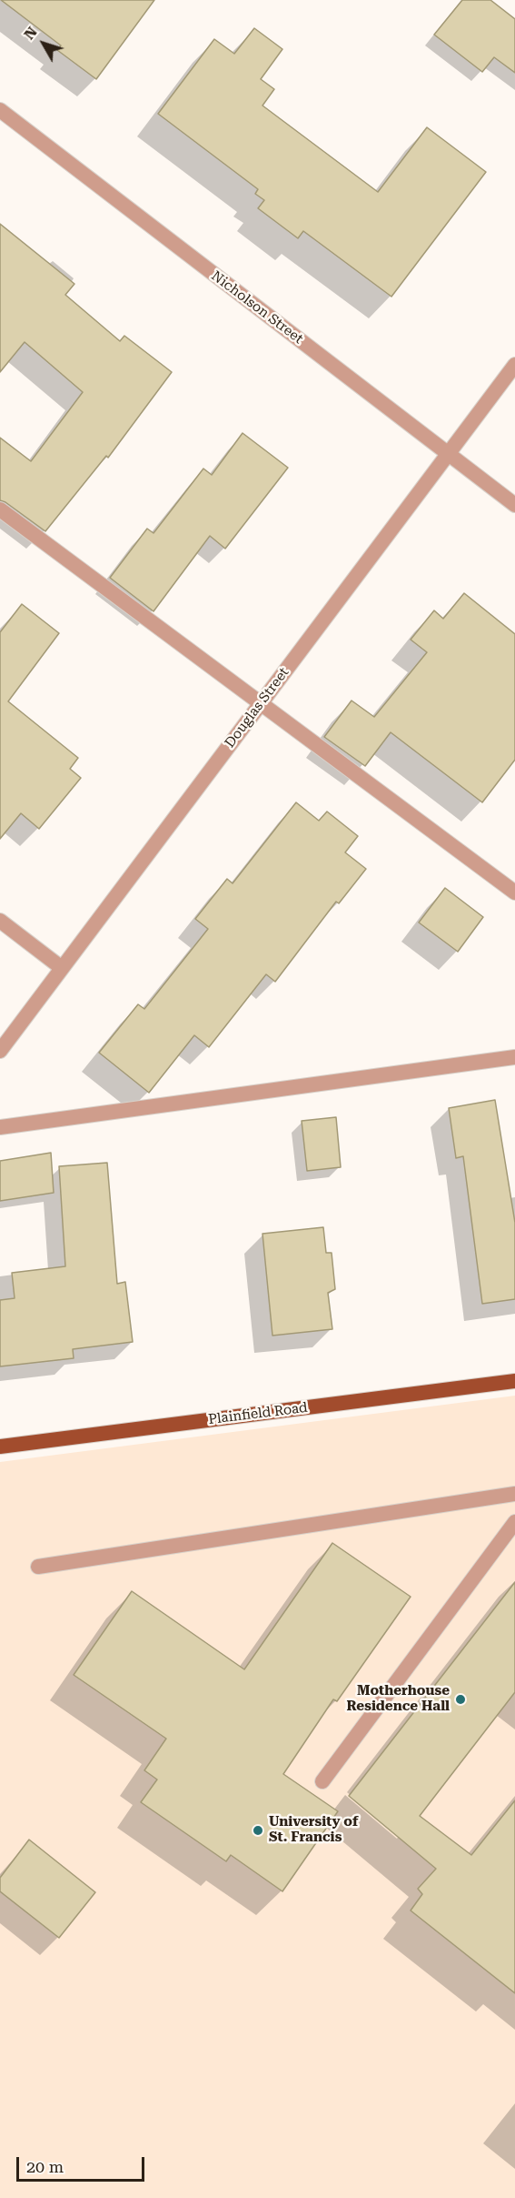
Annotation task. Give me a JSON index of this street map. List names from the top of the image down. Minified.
{"streets":{"main road":["Plainfield Road"],"street":["Nicholson Street","Douglas Street"]},"crossings":[["Nicholson Street","Douglas Street"]],"places":["Motherhouse Residence Hall","University of St. Francis"],"scale_bar":"20 m","north":"top left"}
